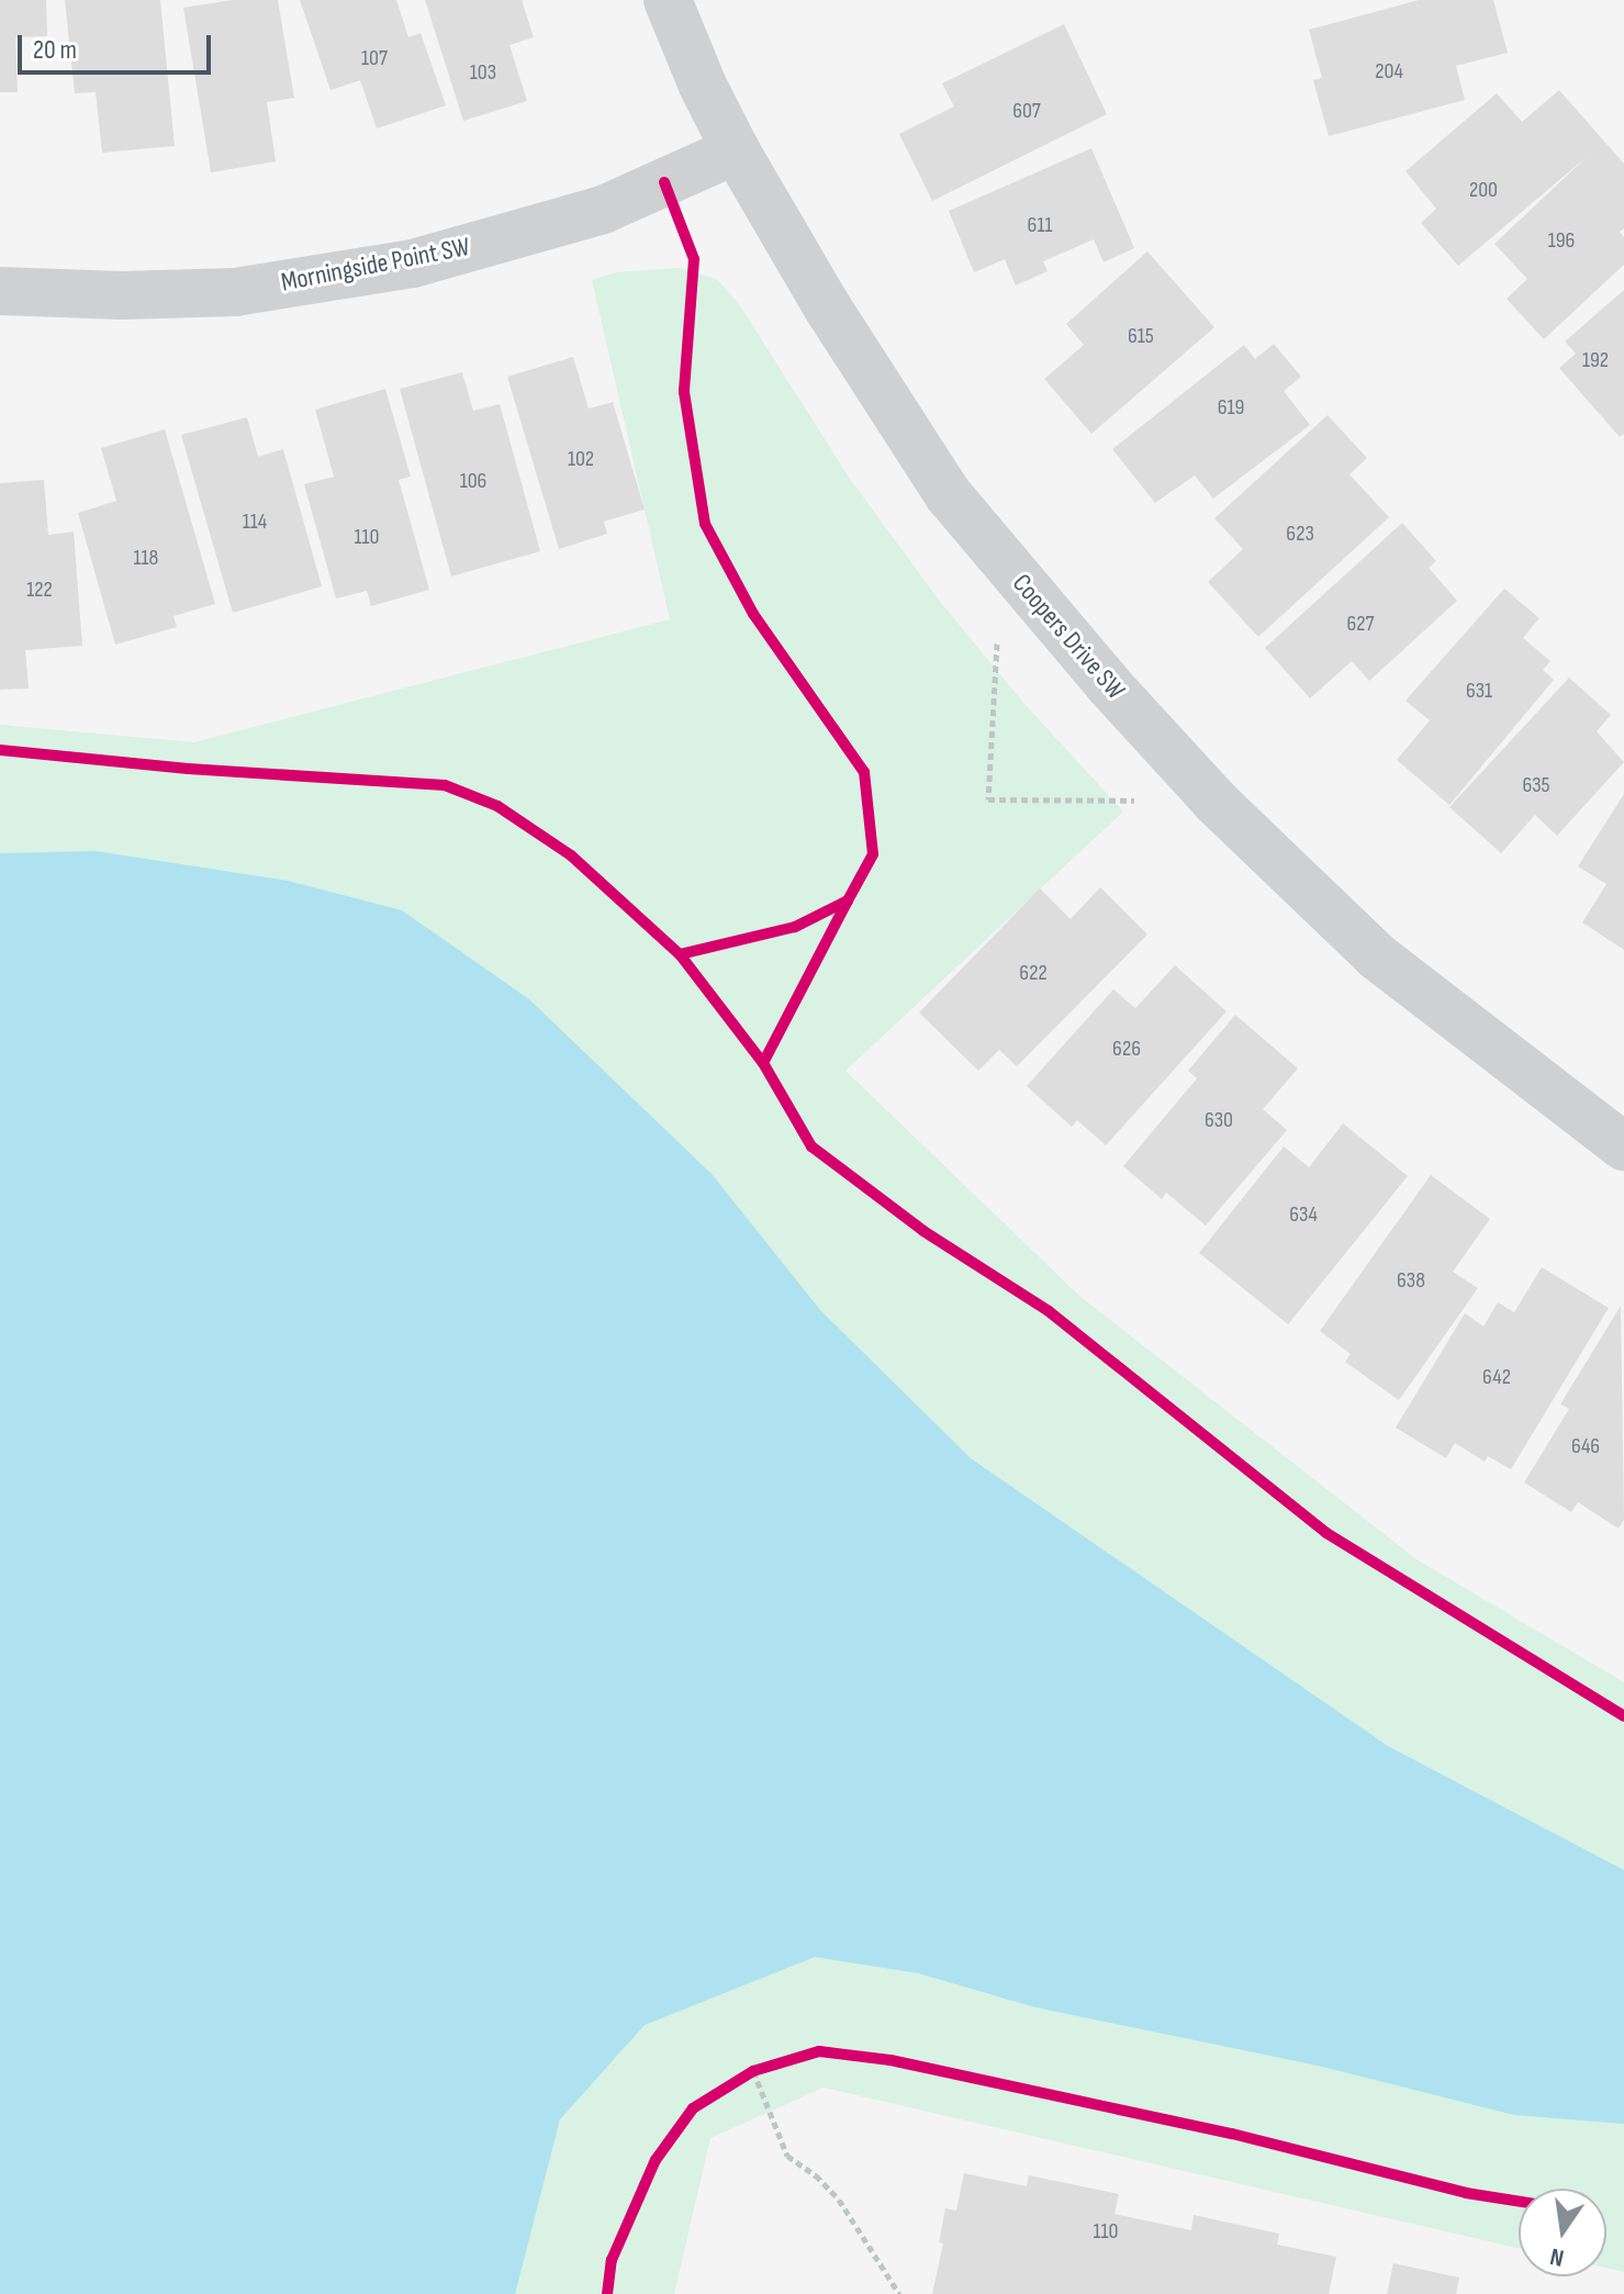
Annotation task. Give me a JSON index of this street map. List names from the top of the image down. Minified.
{"streets":{"street":["Morningside Point SW","Coopers Drive SW"]},"crossings":[["Morningside Point SW","Coopers Drive SW"]],"house_numbers":["107","204","103","607","200","611","196","615","192","619","102","106","114","623","110","118","122","627","631","635","622","626","630","634","638","642","646","110"],"scale_bar":"20 m","north":"bottom"}
